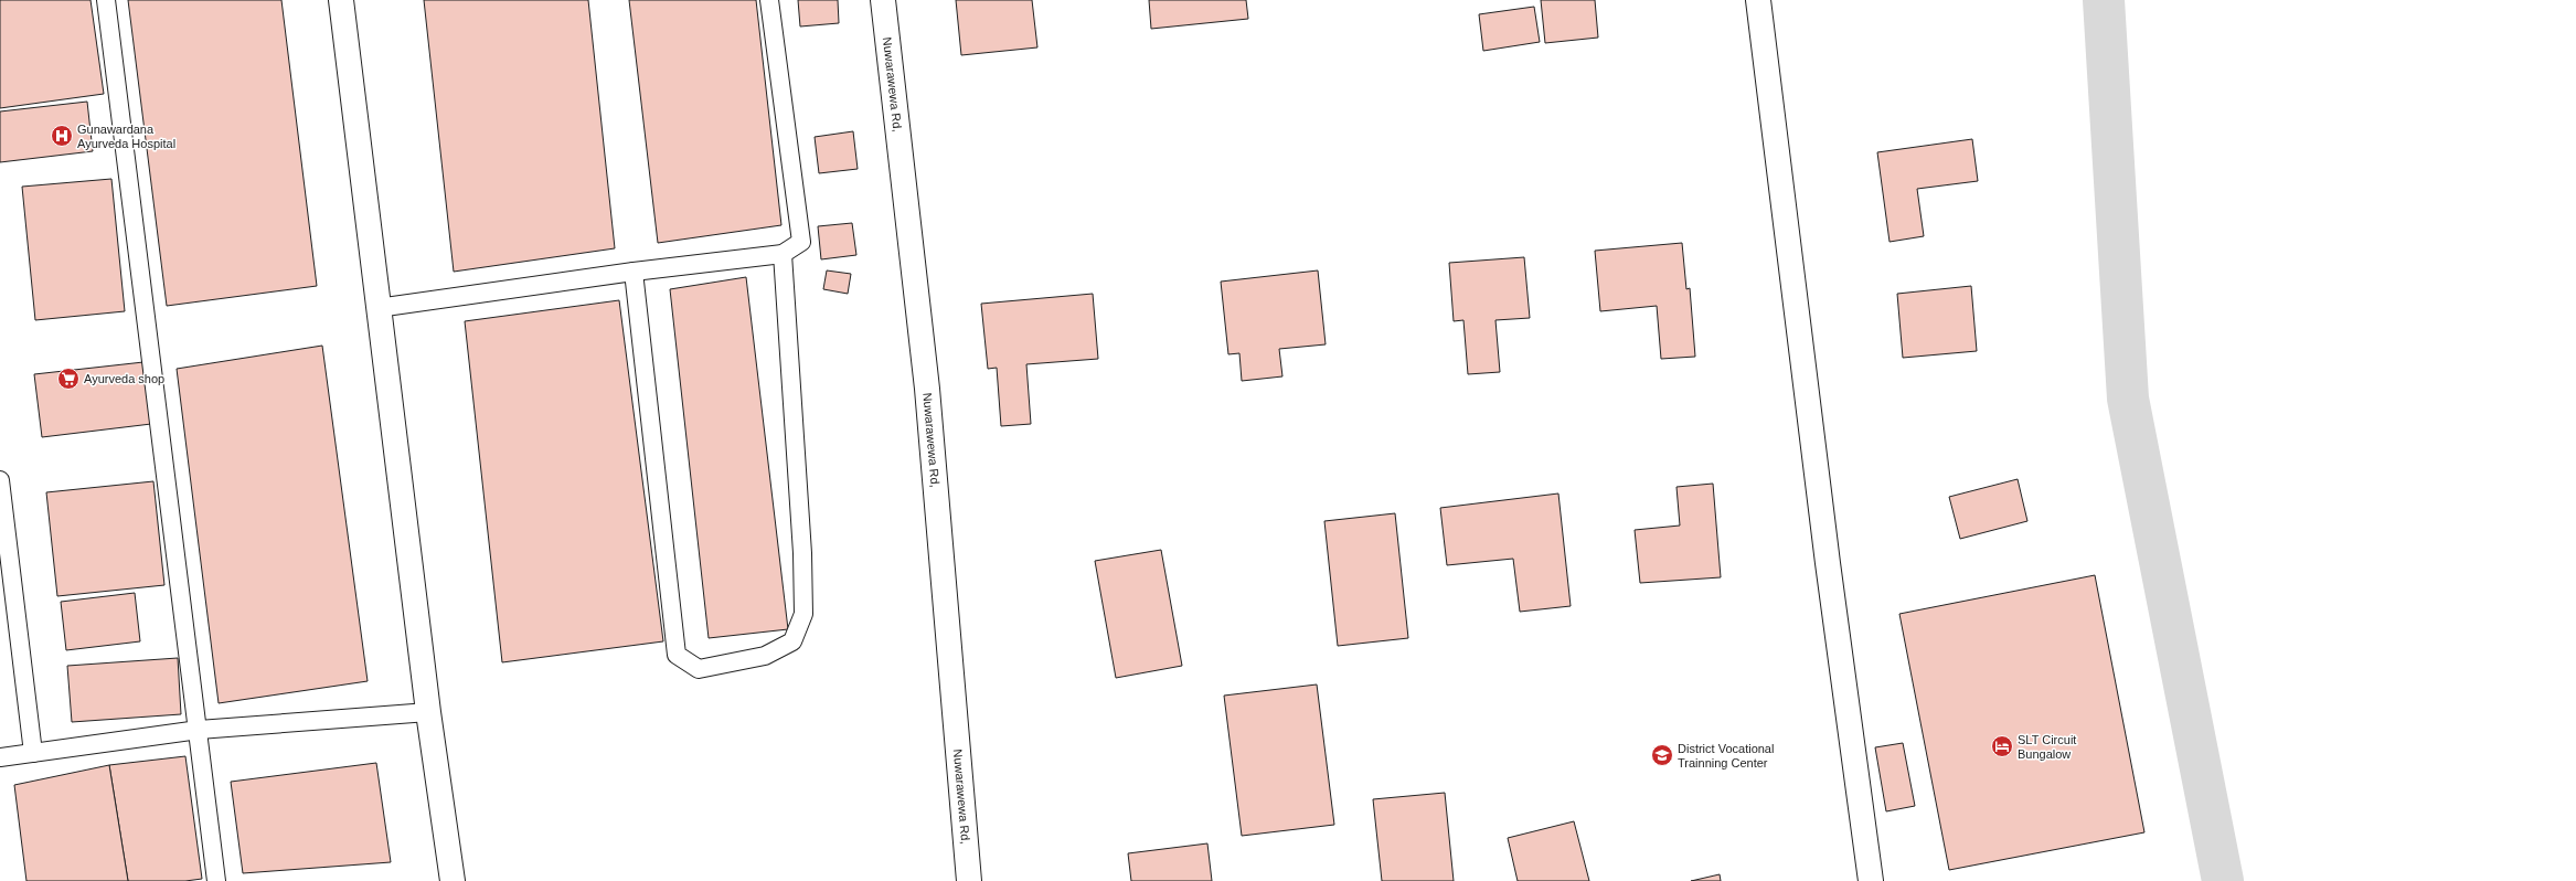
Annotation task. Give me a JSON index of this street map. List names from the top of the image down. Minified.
{"streets":{"street":["Nuwarawewa Rd,"]},"places":{"hospital":["Gunawardana Ayurveda Hospital"],"supermarket":["Ayurveda shop"],"hotel":["SLT Circuit Bungalow"],"school or university":["District Vocational Trainning Center"]}}
